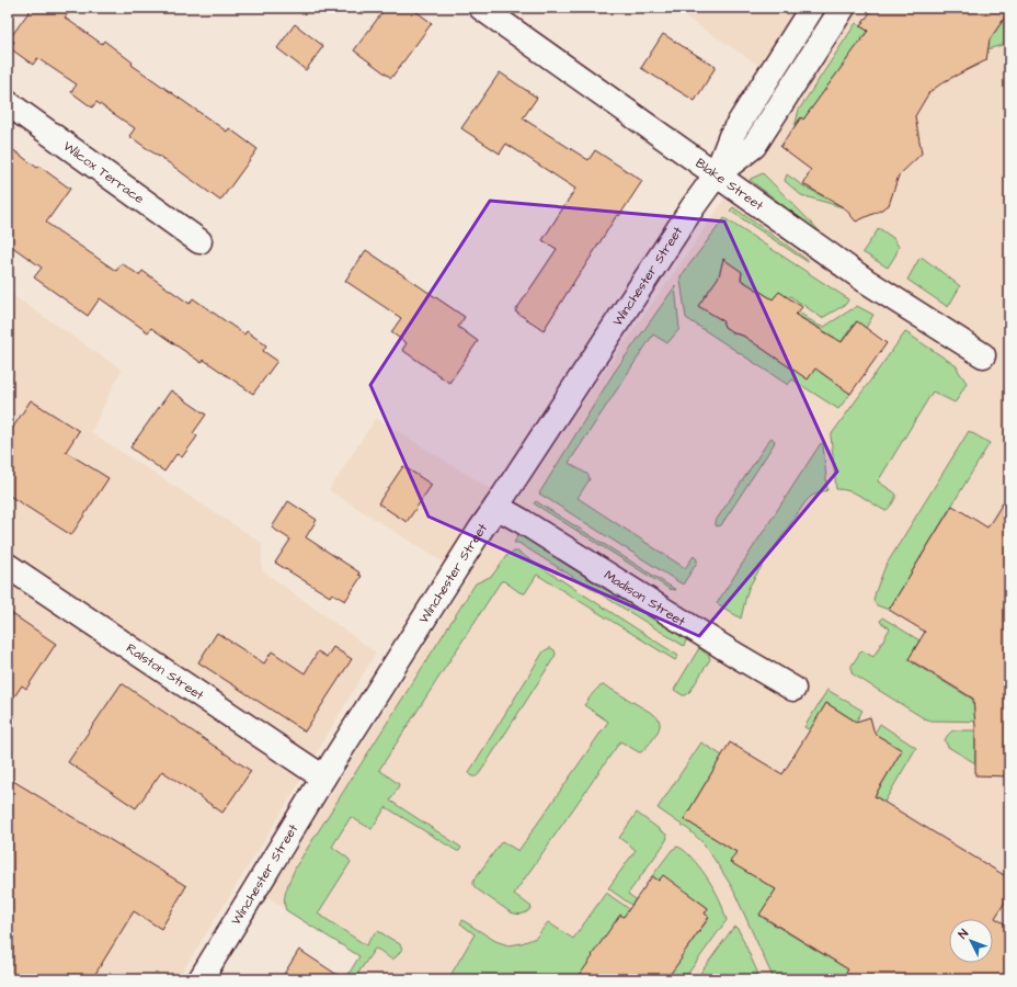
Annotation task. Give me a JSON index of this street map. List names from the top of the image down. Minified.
{"streets":{"street":["Wilcox Terrace","Blake Street","Winchester Street","Madison Street","Ralston Street"]},"crossings":[["Blake Street","Winchester Street"],["Winchester Street","Madison Street"],["Winchester Street","Ralston Street"]],"north":"top left"}
